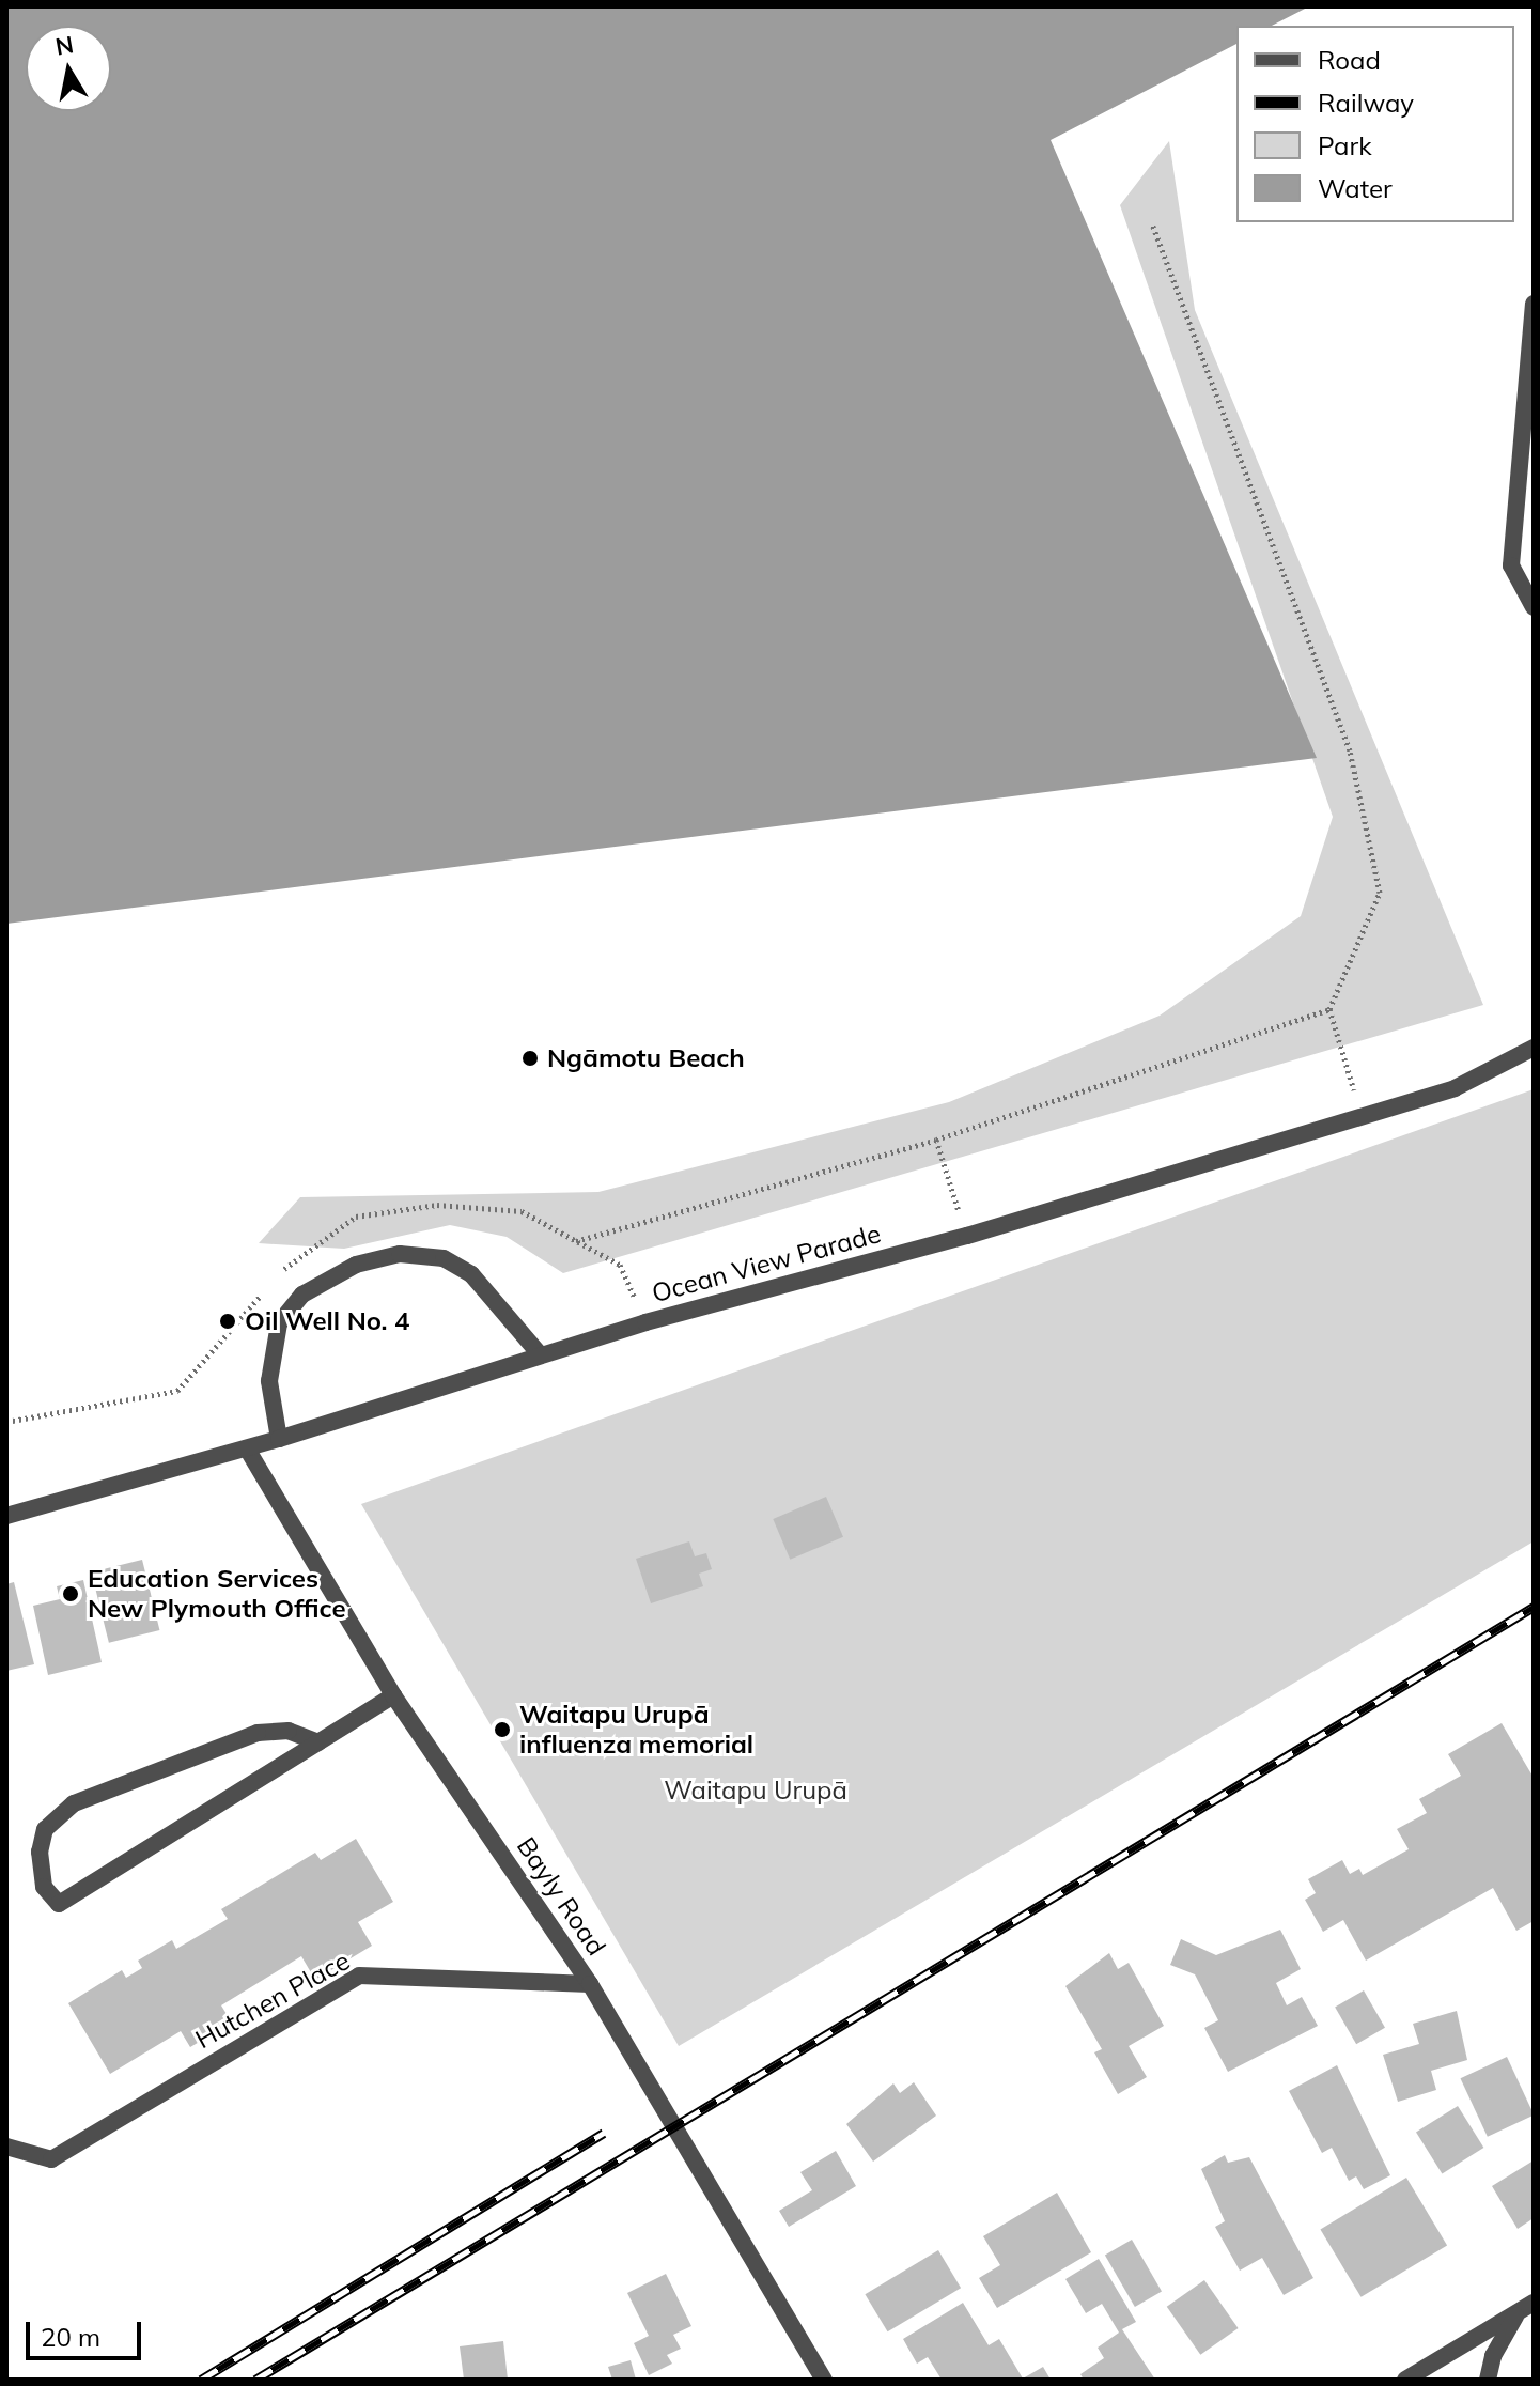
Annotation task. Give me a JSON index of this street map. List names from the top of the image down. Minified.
{"streets":{"street":["Ocean View Parade","Bayly Road","Hutchen Place"]},"crossings":[["Ocean View Parade","Bayly Road"],["Bayly Road","Hutchen Place"]],"parks":["Waitapu Urupā"],"places":["Ngāmotu Beach","Oil Well No. 4","Education Services New Plymouth Office","Waitapu Urupā influenza memorial"],"legend":["Road","Railway","Park","Water"],"scale_bar":"20 m","north":"top"}
